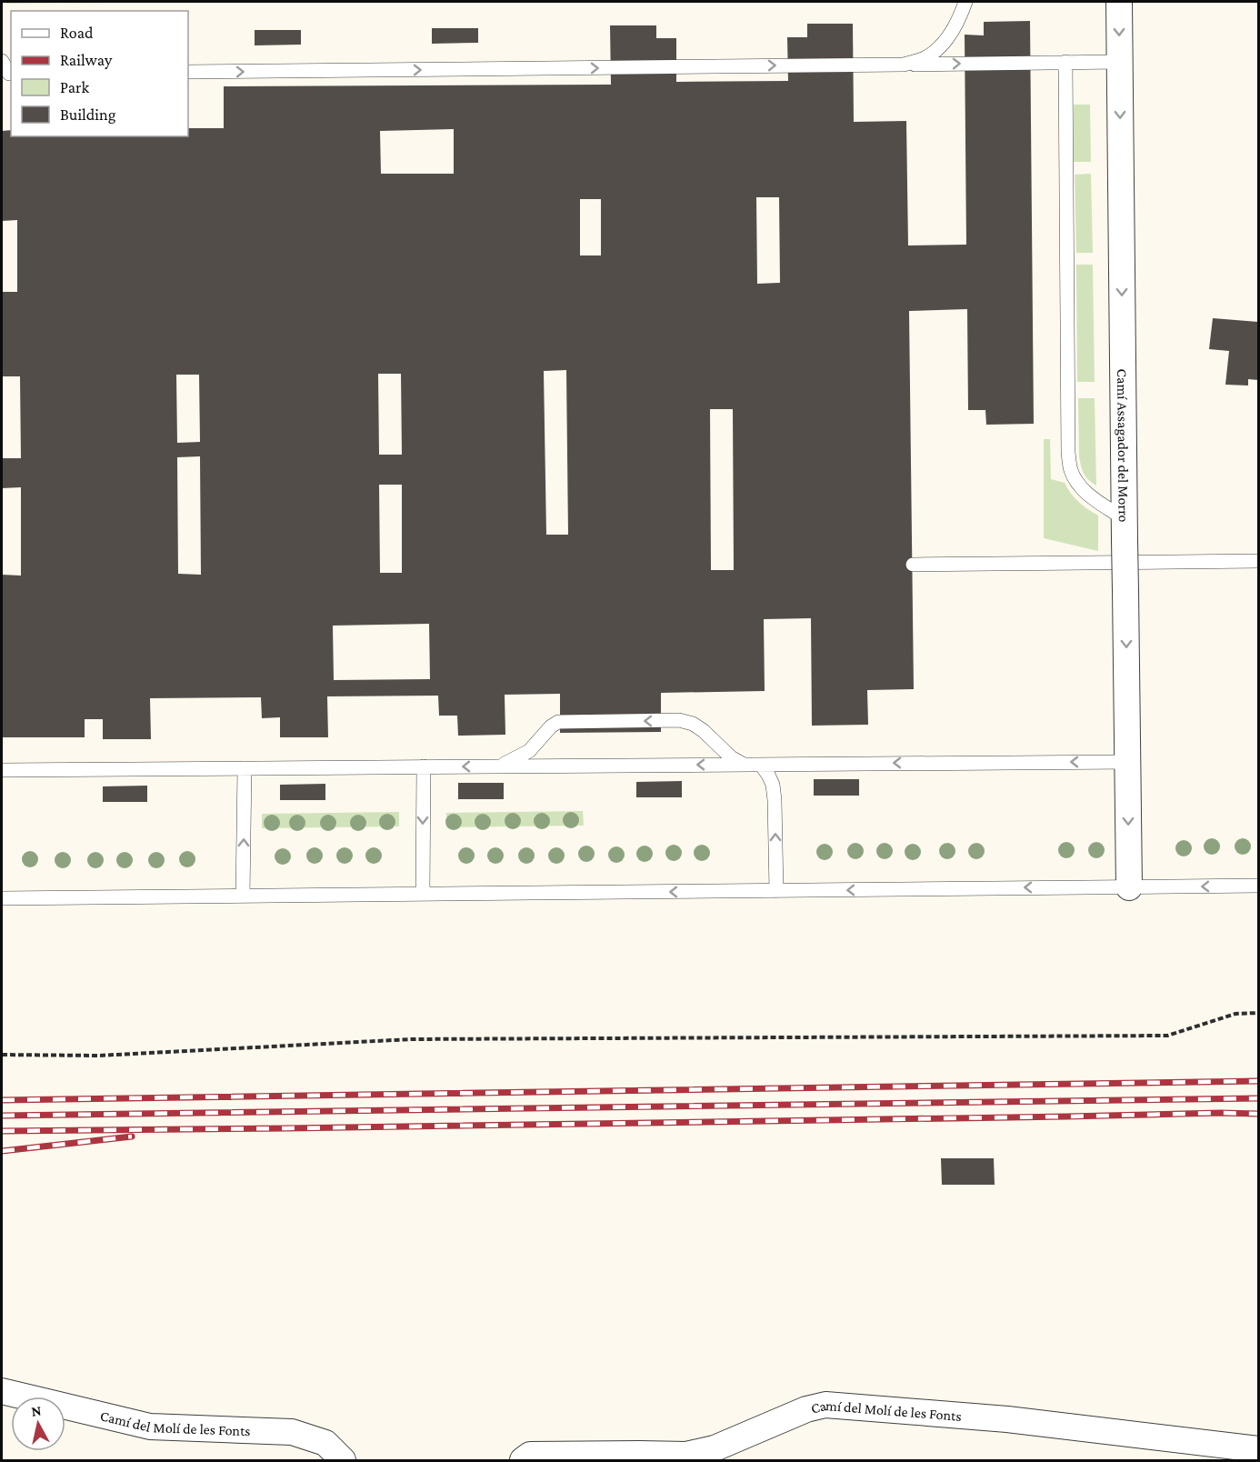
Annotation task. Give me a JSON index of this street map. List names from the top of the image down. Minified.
{"streets":{"street":["Camí Assagador del Morro","Camí del Molí de les Fonts"]},"one_way":["Camí Assagador del Morro"],"legend":["Road","Railway","Park","Building"],"north":"top"}
